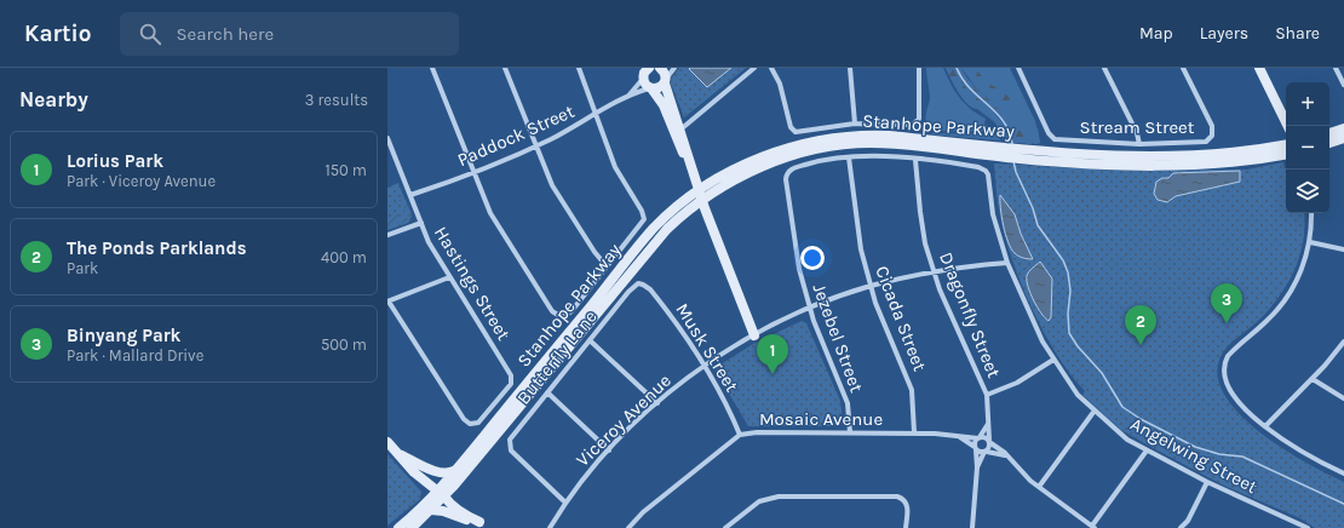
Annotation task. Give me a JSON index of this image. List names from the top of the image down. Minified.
{"streets":{"main road":["Stanhope Parkway"],"street":["Stream Street","Paddock Street","Hastings Street","Dragonfly Street","Cicada Street","Jezebel Street","Musk Street","Butterfly Lane","Mosaic Avenue","Viceroy Avenue","Angelwing Street"]},"crossings":[["Paddock Street","Hastings Street"],["Dragonfly Street","Mosaic Avenue"],["Dragonfly Street","Viceroy Avenue"],["Dragonfly Street","Angelwing Street"],["Cicada Street","Jezebel Street"],["Cicada Street","Mosaic Avenue"],["Cicada Street","Viceroy Avenue"],["Jezebel Street","Mosaic Avenue"],["Jezebel Street","Viceroy Avenue"],["Musk Street","Butterfly Lane"],["Musk Street","Mosaic Avenue"],["Musk Street","Viceroy Avenue"],["Butterfly Lane","Viceroy Avenue"],["Viceroy Avenue","Angelwing Street"]],"page":{"header":"Kartio","search":"Search here","nav":["Map","Layers","Share"],"heading":["Nearby","3 results"],"map_buttons":["+","−"],"list":[{"mark":"1","name":"Lorius Park","note":"Park · Viceroy Avenue","value":"150 m"},{"mark":"2","name":"The Ponds Parklands","note":"Park","value":"400 m"},{"mark":"3","name":"Binyang Park","note":"Park · Mallard Drive","value":"500 m"}],"pins":["3","2","1"]}}
